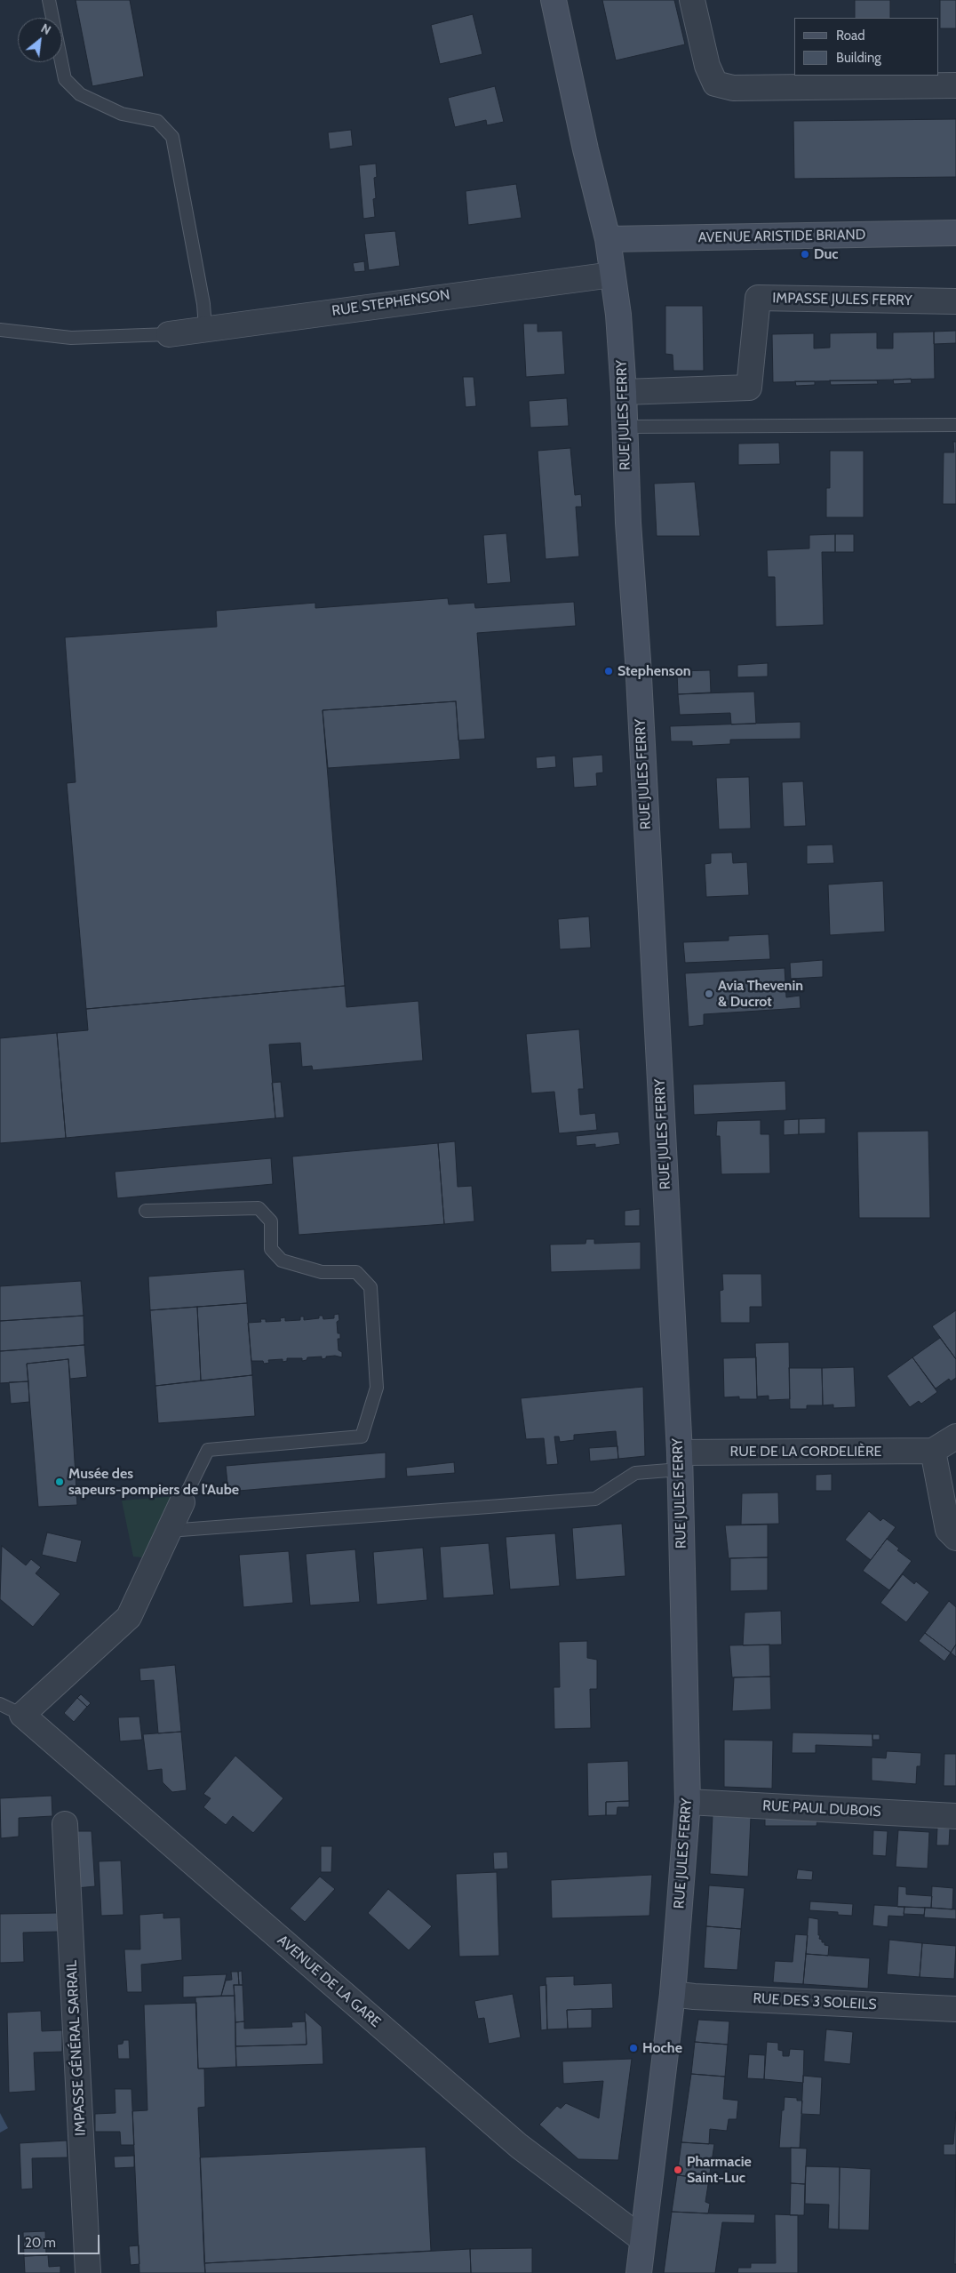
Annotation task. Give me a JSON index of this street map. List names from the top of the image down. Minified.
{"streets":{"street":["AVENUE ARISTIDE BRIAND","IMPASSE JULES FERRY","RUE STEPHENSON","RUE JULES FERRY","RUE DE LA CORDELIÈRE","RUE PAUL DUBOIS","AVENUE DE LA GARE","RUE DES 3 SOLEILS","IMPASSE GÉNÉRAL SARRAIL"]},"crossings":[["AVENUE ARISTIDE BRIAND","RUE JULES FERRY"],["IMPASSE JULES FERRY","RUE JULES FERRY"],["RUE STEPHENSON","RUE JULES FERRY"],["RUE JULES FERRY","RUE DE LA CORDELIÈRE"],["RUE JULES FERRY","RUE PAUL DUBOIS"],["RUE JULES FERRY","AVENUE DE LA GARE"],["RUE JULES FERRY","RUE DES 3 SOLEILS"]],"places":["Duc","Stephenson","Avia Thevenin & Ducrot","Musée des sapeurs-pompiers de l'Aube","Hoche","Pharmacie Saint-Luc"],"legend":["Road","Building"],"scale_bar":"20 m","north":"top right"}
